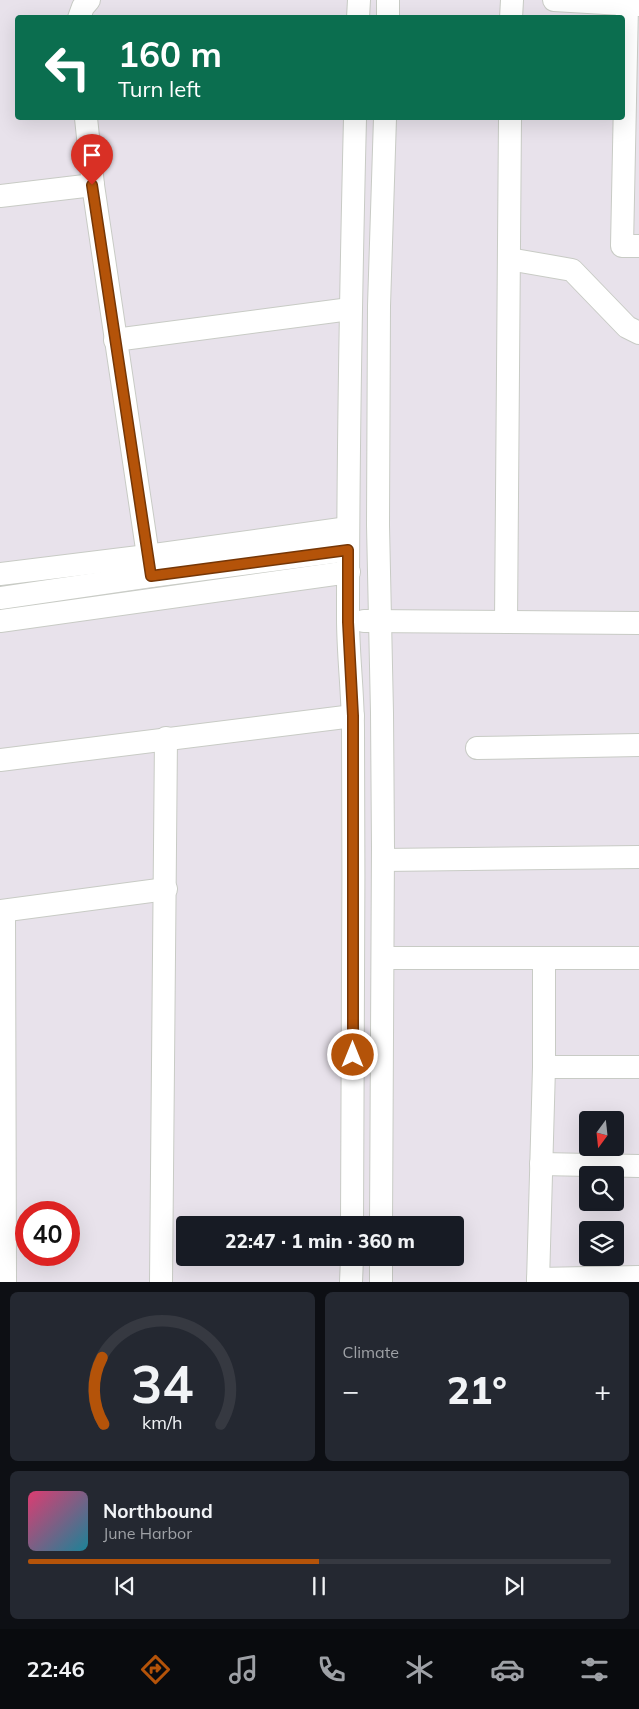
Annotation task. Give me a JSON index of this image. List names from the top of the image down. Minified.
{"north":"bottom","page":{"turn":["160 m","Turn left"],"limit":"40","trip":"22:47 · 1 min · 360 m","tile":"Climate","heat":["−","21°","+"],"song":["Northbound","June Harbor"],"tabs":"22:46","gauge":["34","km/h"]}}
